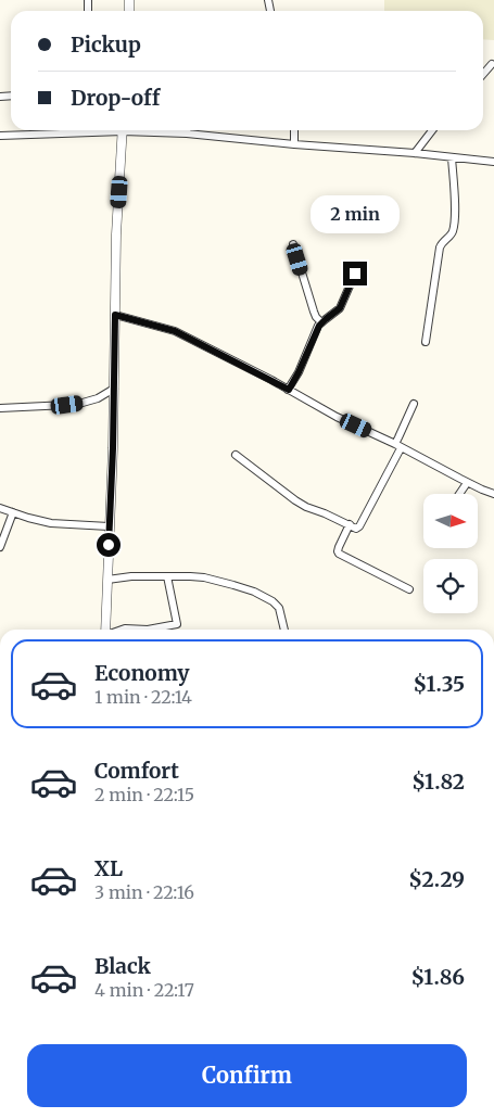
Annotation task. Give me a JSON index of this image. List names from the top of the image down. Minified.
{"north":"right","page":{"banner":["Pickup","Drop-off"],"bubble":"2 min","list":[{"name":"Economy","note":"1 min · 22:14","value":"$1.35"},{"name":"Comfort","note":"2 min · 22:15","value":"$1.82"},{"name":"XL","note":"3 min · 22:16","value":"$2.29"},{"name":"Black","note":"4 min · 22:17","value":"$1.86"}],"buttons":"Confirm"}}
